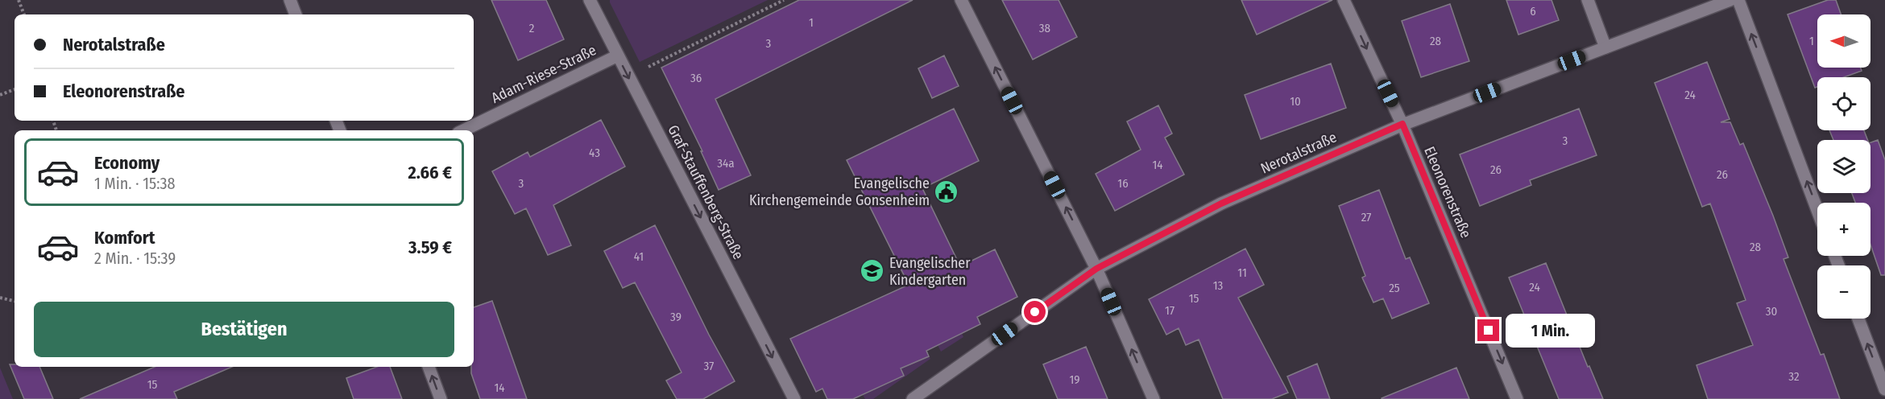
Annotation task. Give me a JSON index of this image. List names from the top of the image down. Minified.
{"streets":{"street":["Adam-Riese-Straße","Nerotalstraße","Graf-Stauffenberg-Straße","Eleonorenstraße"]},"crossings":[["Adam-Riese-Straße","Graf-Stauffenberg-Straße"],["Nerotalstraße","Eleonorenstraße"]],"one_way":["Graf-Stauffenberg-Straße","Eleonorenstraße"],"places":{"public building":["Evangelische Kirchengemeinde Gonsenheim"],"school or university":["Evangelischer Kindergarten"]},"house_numbers":["6","1","2","38","28","1","3","36","24","10","3","43","34a","14","26","26","3","16","27","28","41","11","13","24","25","15","17","30","39","37","32","19","15","14"],"north":"left","page":{"map_buttons":["+","−"],"banner":["Nerotalstraße","Eleonorenstraße"],"list":[{"name":"Economy","note":"1 Min. · 15:38","value":"2.66 €"},{"name":"Komfort","note":"2 Min. · 15:39","value":"3.59 €"}],"buttons":"Bestätigen","bubble":"1 Min."}}
